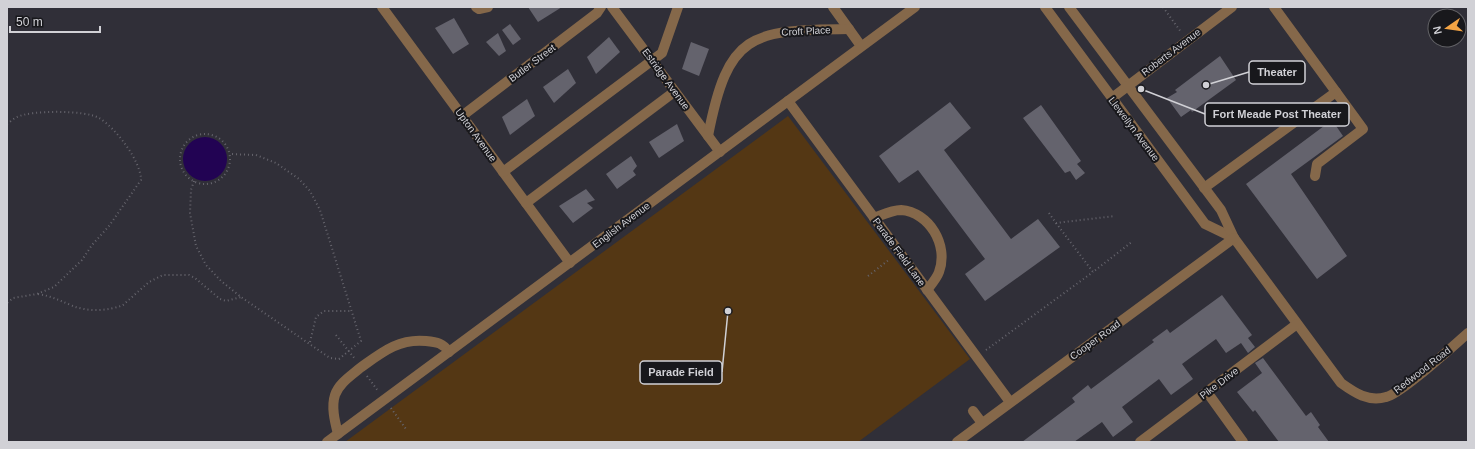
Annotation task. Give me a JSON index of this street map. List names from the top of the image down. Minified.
{"streets":{"street":["Croft Place","Roberts Avenue","Butler Street","Estridge Avenue","Llewellyn Avenue","Upton Avenue","English Avenue","Parade Field Lane","Cooper Road","Redwood Road","Pike Drive"]},"crossings":[["Croft Place","Estridge Avenue"],["Roberts Avenue","Llewellyn Avenue"],["Butler Street","Upton Avenue"],["Estridge Avenue","English Avenue"],["Llewellyn Avenue","Cooper Road"],["Llewellyn Avenue","Redwood Road"],["Llewellyn Avenue","Pike Drive"],["Upton Avenue","English Avenue"],["English Avenue","Parade Field Lane"],["Parade Field Lane","Cooper Road"]],"places":["Theater","Fort Meade Post Theater","Parade Field"],"scale_bar":"50 m","north":"left"}
